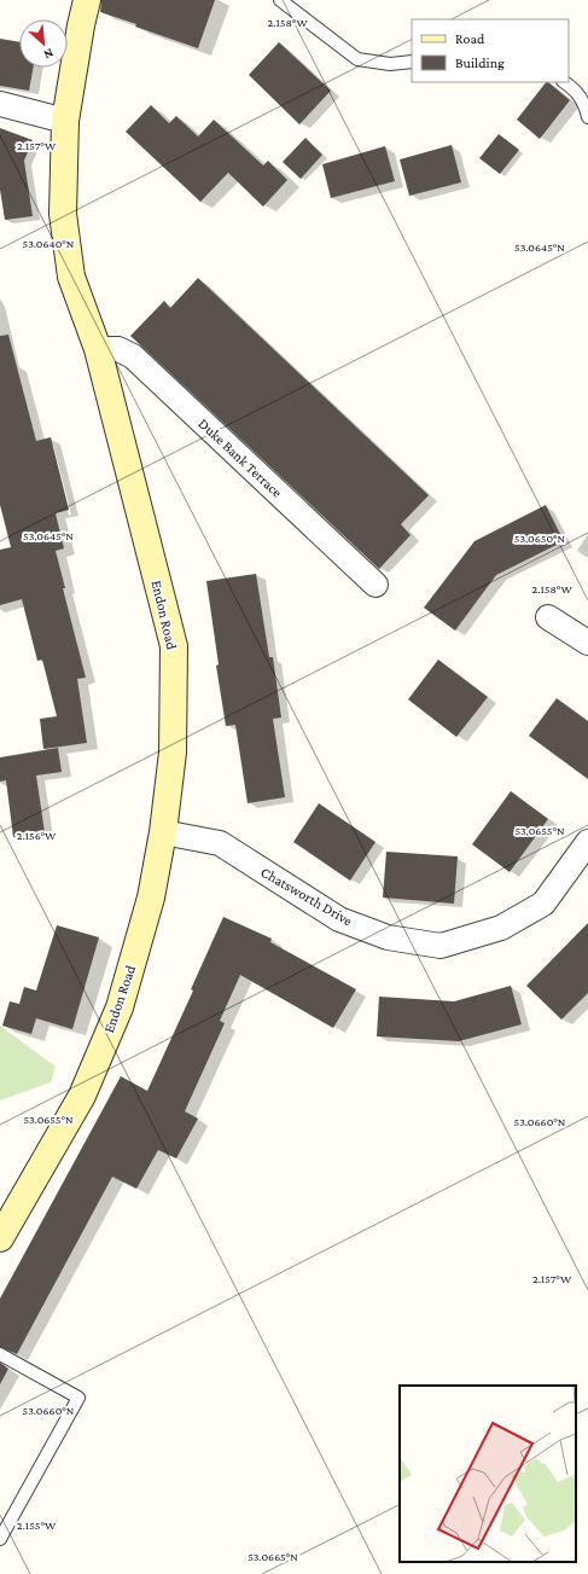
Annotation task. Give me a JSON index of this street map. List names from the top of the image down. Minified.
{"streets":{"main road":["Endon Road"],"street":["Duke Bank Terrace","Chatsworth Drive"]},"crossings":[["Duke Bank Terrace","Endon Road"],["Endon Road","Chatsworth Drive"]],"legend":["Road","Building"],"north":"bottom right","coordinates":["2.158°W","2.157°W","53.0640°N","53.0645°N","53.0650°N","53.0655°N","2.156°W","53.0660°N","2.155°W","53.0665°N"]}
